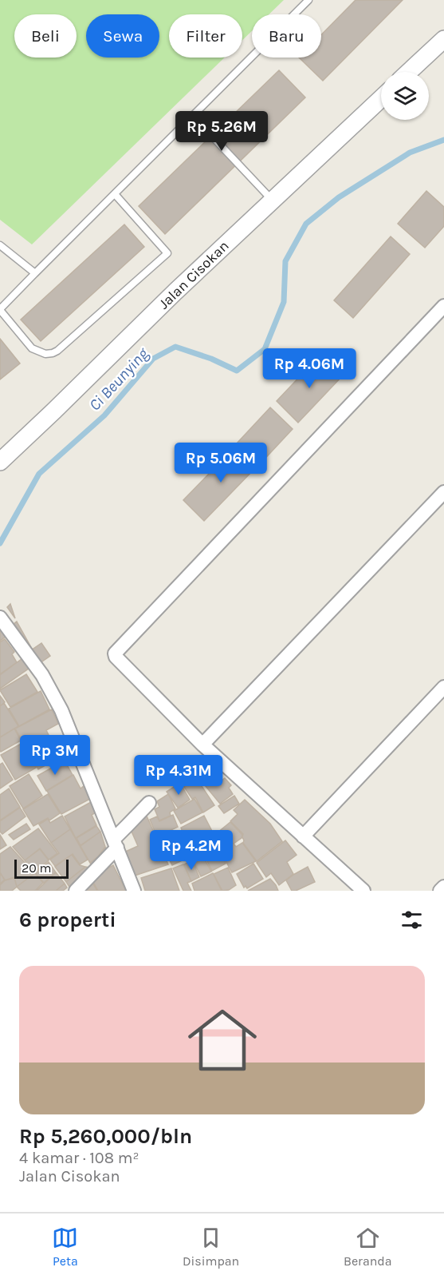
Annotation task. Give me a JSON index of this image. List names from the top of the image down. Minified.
{"streets":{"street":["Jalan Cisokan"]},"water":["Ci Beunying"],"scale_bar":"20 m","page":{"chip":["Beli","Sewa","Filter","Baru"],"price":["Rp 5.26M","Rp 4.06M","Rp 5.06M","Rp 3M","Rp 4.31M","Rp 4.2M"],"scale":"20 m","heading":"6 properti","list":[{"name":"Rp 5,260,000/bln","note":"4 kamar · 108 m² · Jalan Cisokan"}],"tabs":["Peta","Disimpan","Beranda"]}}
